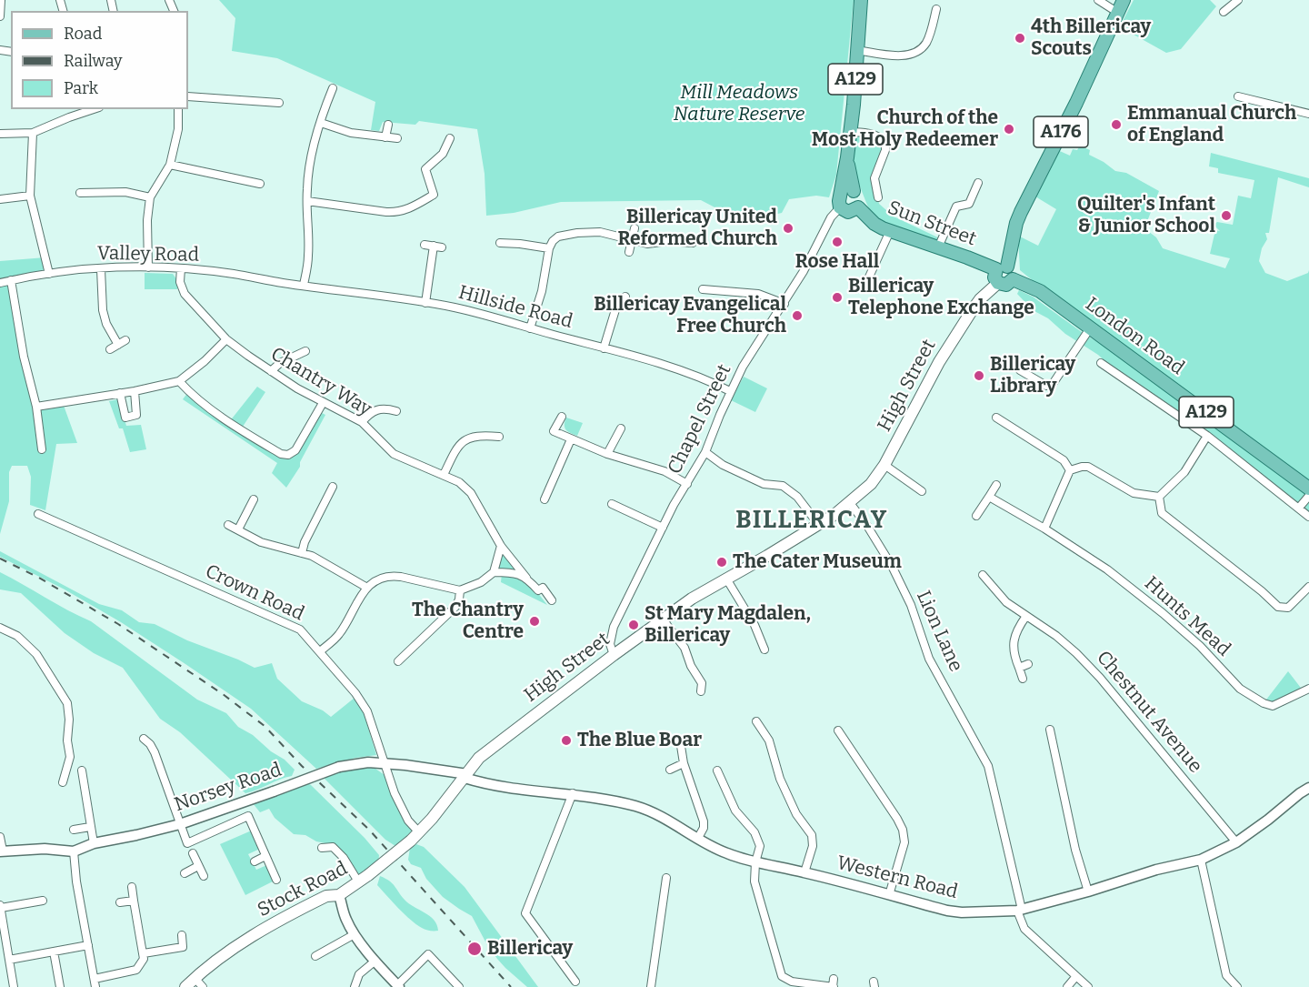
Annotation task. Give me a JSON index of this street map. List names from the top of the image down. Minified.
{"streets":{"main road":["A129","A176","Sun Street","London Road","High Street","Stock Road"],"street":["Valley Road","Hillside Road","Chantry Way","Chapel Street","Crown Road","Hunts Mead","Lion Lane","Chestnut Avenue","Norsey Road","Western Road"]},"crossings":[["A129","Sun Street"],["A129","Chapel Street"],["A176","Sun Street"],["A176","London Road"],["A176","High Street"],["Sun Street","London Road"],["Sun Street","High Street"],["Sun Street","Chapel Street"],["Valley Road","Hillside Road"],["Valley Road","Chantry Way"],["Hillside Road","Chapel Street"],["London Road","High Street"],["High Street","Chapel Street"],["High Street","Lion Lane"],["High Street","Norsey Road"],["High Street","Western Road"],["High Street","Stock Road"],["Crown Road","Norsey Road"],["Crown Road","Stock Road"],["Lion Lane","Western Road"],["Chestnut Avenue","Western Road"],["Norsey Road","Western Road"]],"districts":["BILLERICAY"],"parks":["Mill Meadows Nature Reserve"],"places":["4th Billericay Scouts","Emmanual Church of England","Church of the Most Holy Redeemer","Quilter's Infant & Junior School","Billericay United Reformed Church","Rose Hall","Billericay Telephone Exchange","Billericay Evangelical Free Church","Billericay Library","The Cater Museum","The Chantry Centre","St Mary Magdalen, Billericay","The Blue Boar","Billericay"],"legend":["Road","Railway","Park"]}
